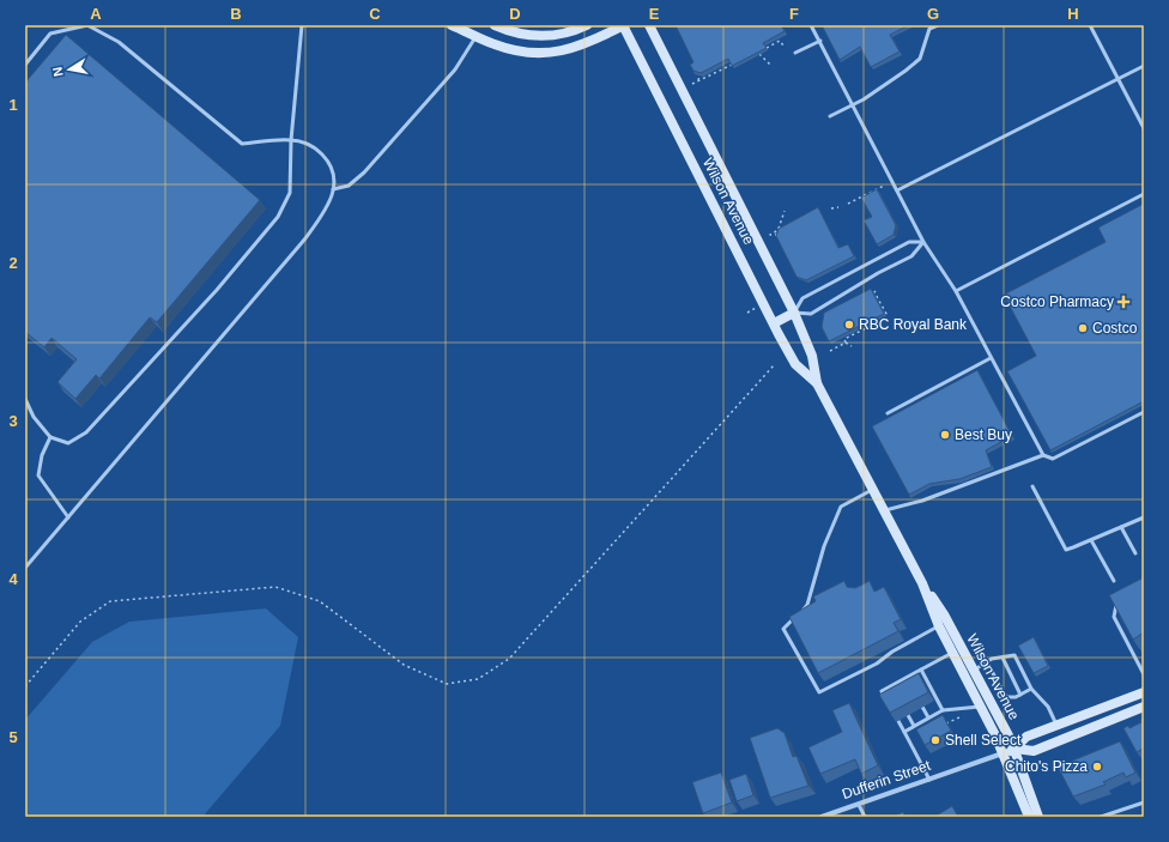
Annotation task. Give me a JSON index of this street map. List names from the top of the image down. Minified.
{"streets":{"main road":["Wilson Avenue","Dufferin Street"]},"crossings":[["Wilson Avenue","Dufferin Street"]],"places":{"health":["Costco Pharmacy"],"other":["RBC Royal Bank","Costco","Best Buy","Shell Select","Chito's Pizza"]},"north":"left","grid":{"columns":["A","B","C","D","E","F","G","H"],"rows":["1","2","3","4","5"]}}
